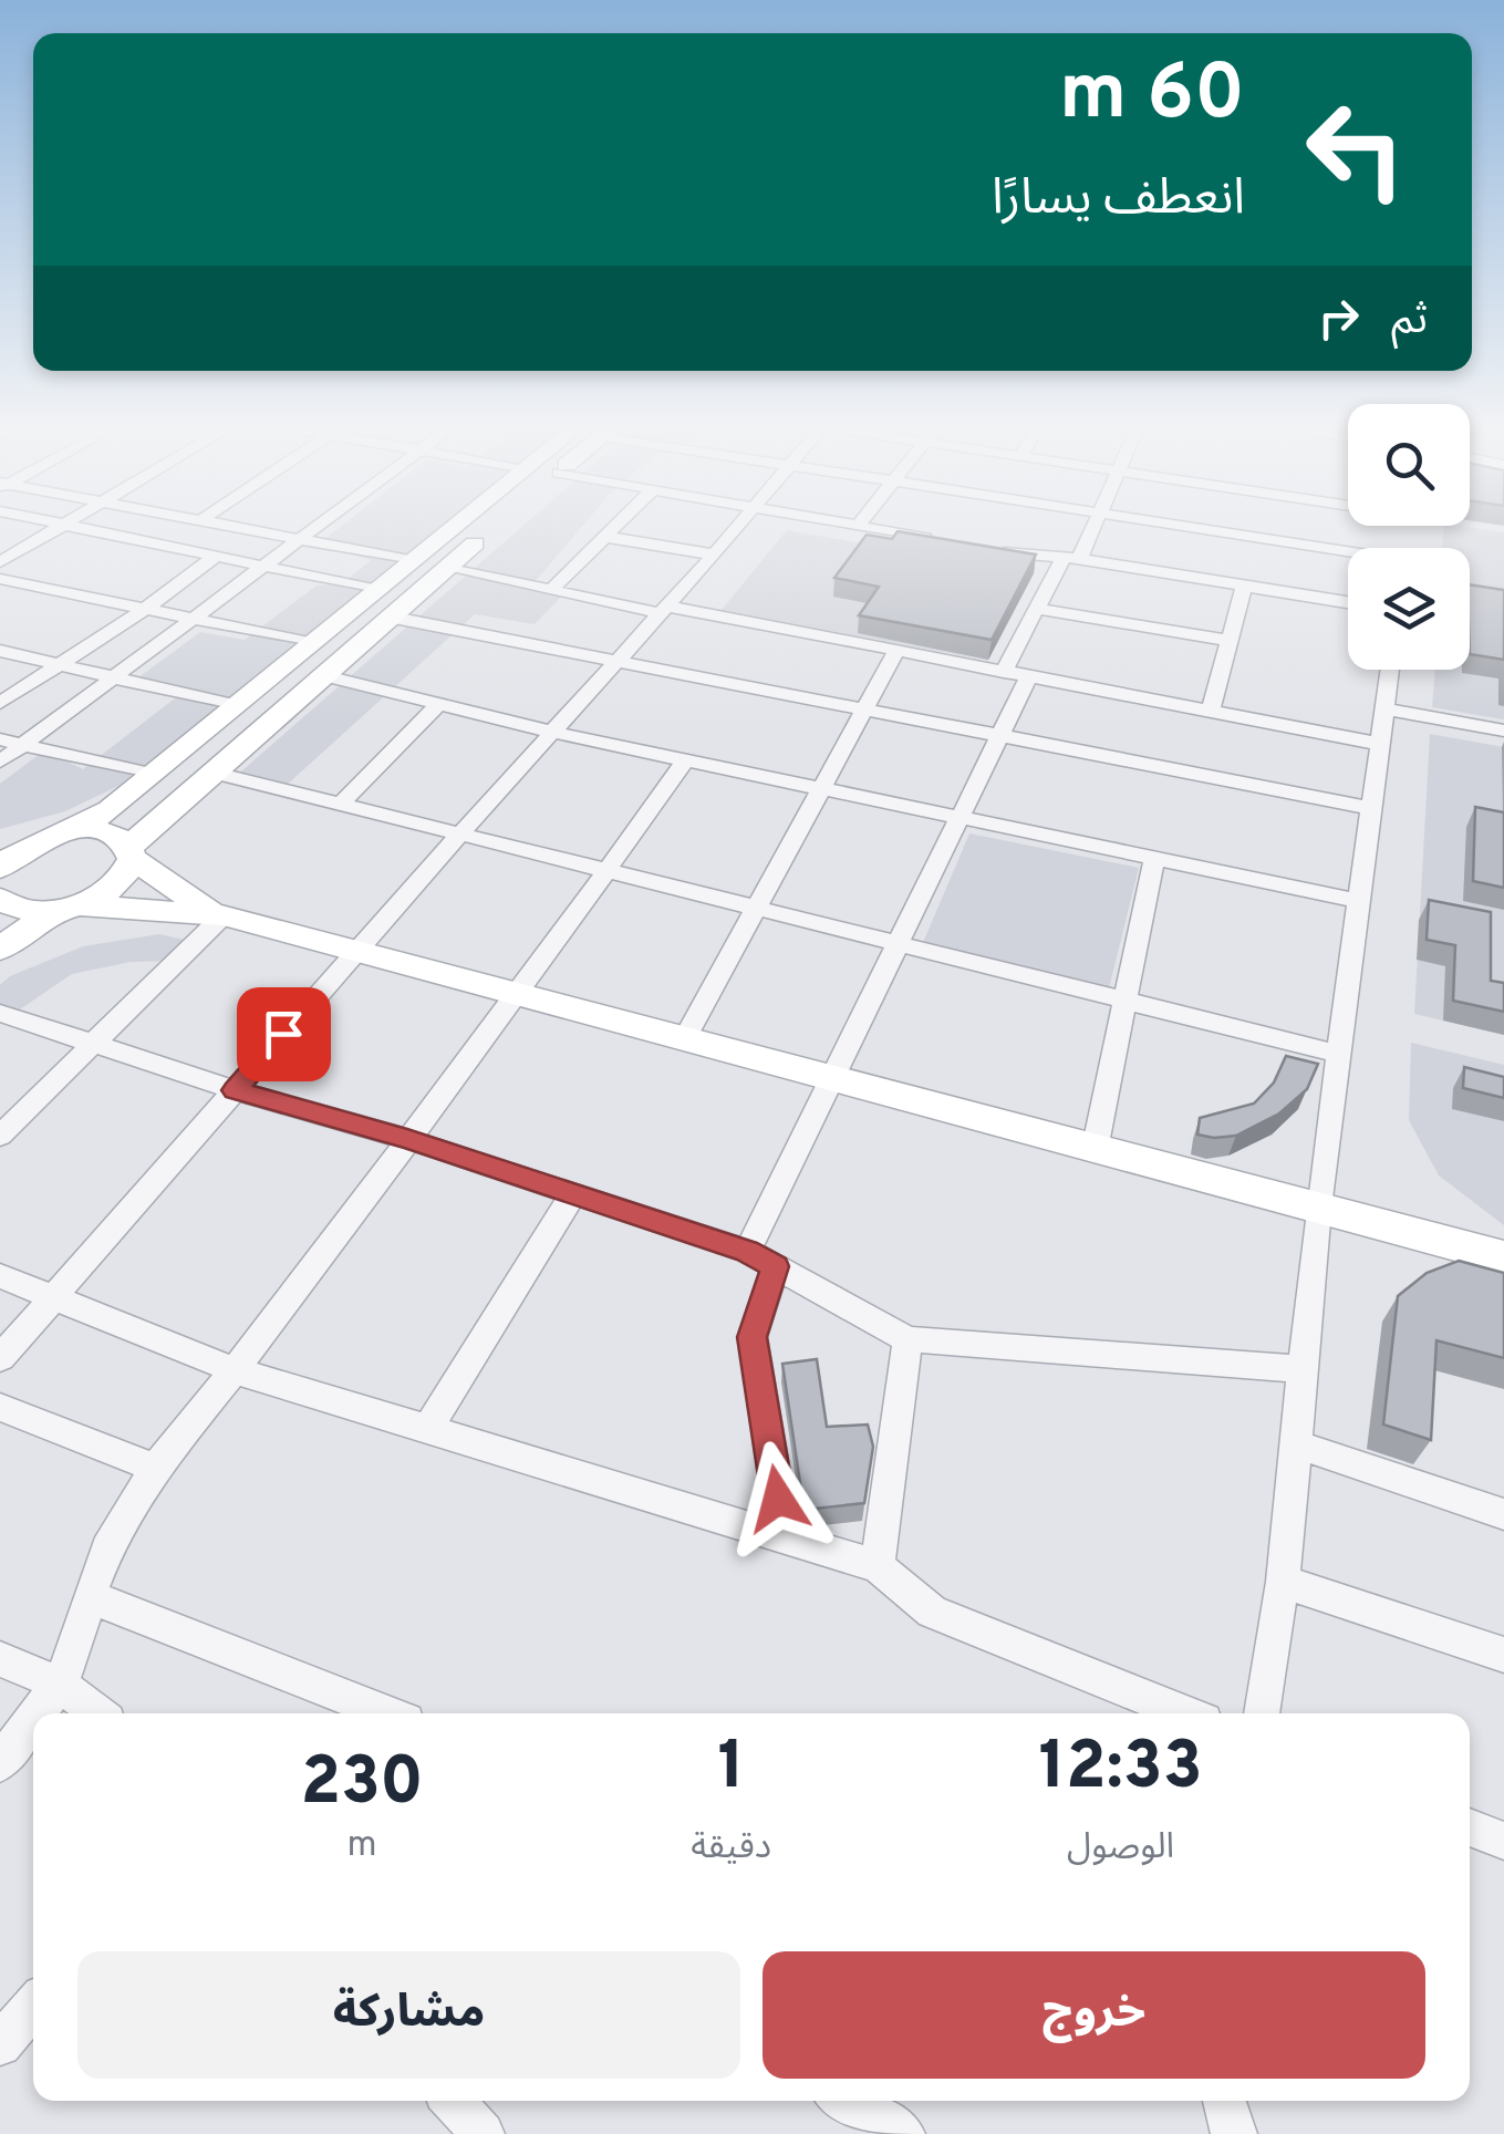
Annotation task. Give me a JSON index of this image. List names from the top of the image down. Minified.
{"page":{"turn":["60 m","انعطف يسارًا"],"then":"ثم","eta":["12:33","الوصول","1","دقيقة","230","m"],"buttons":["خروج","مشاركة"]}}
